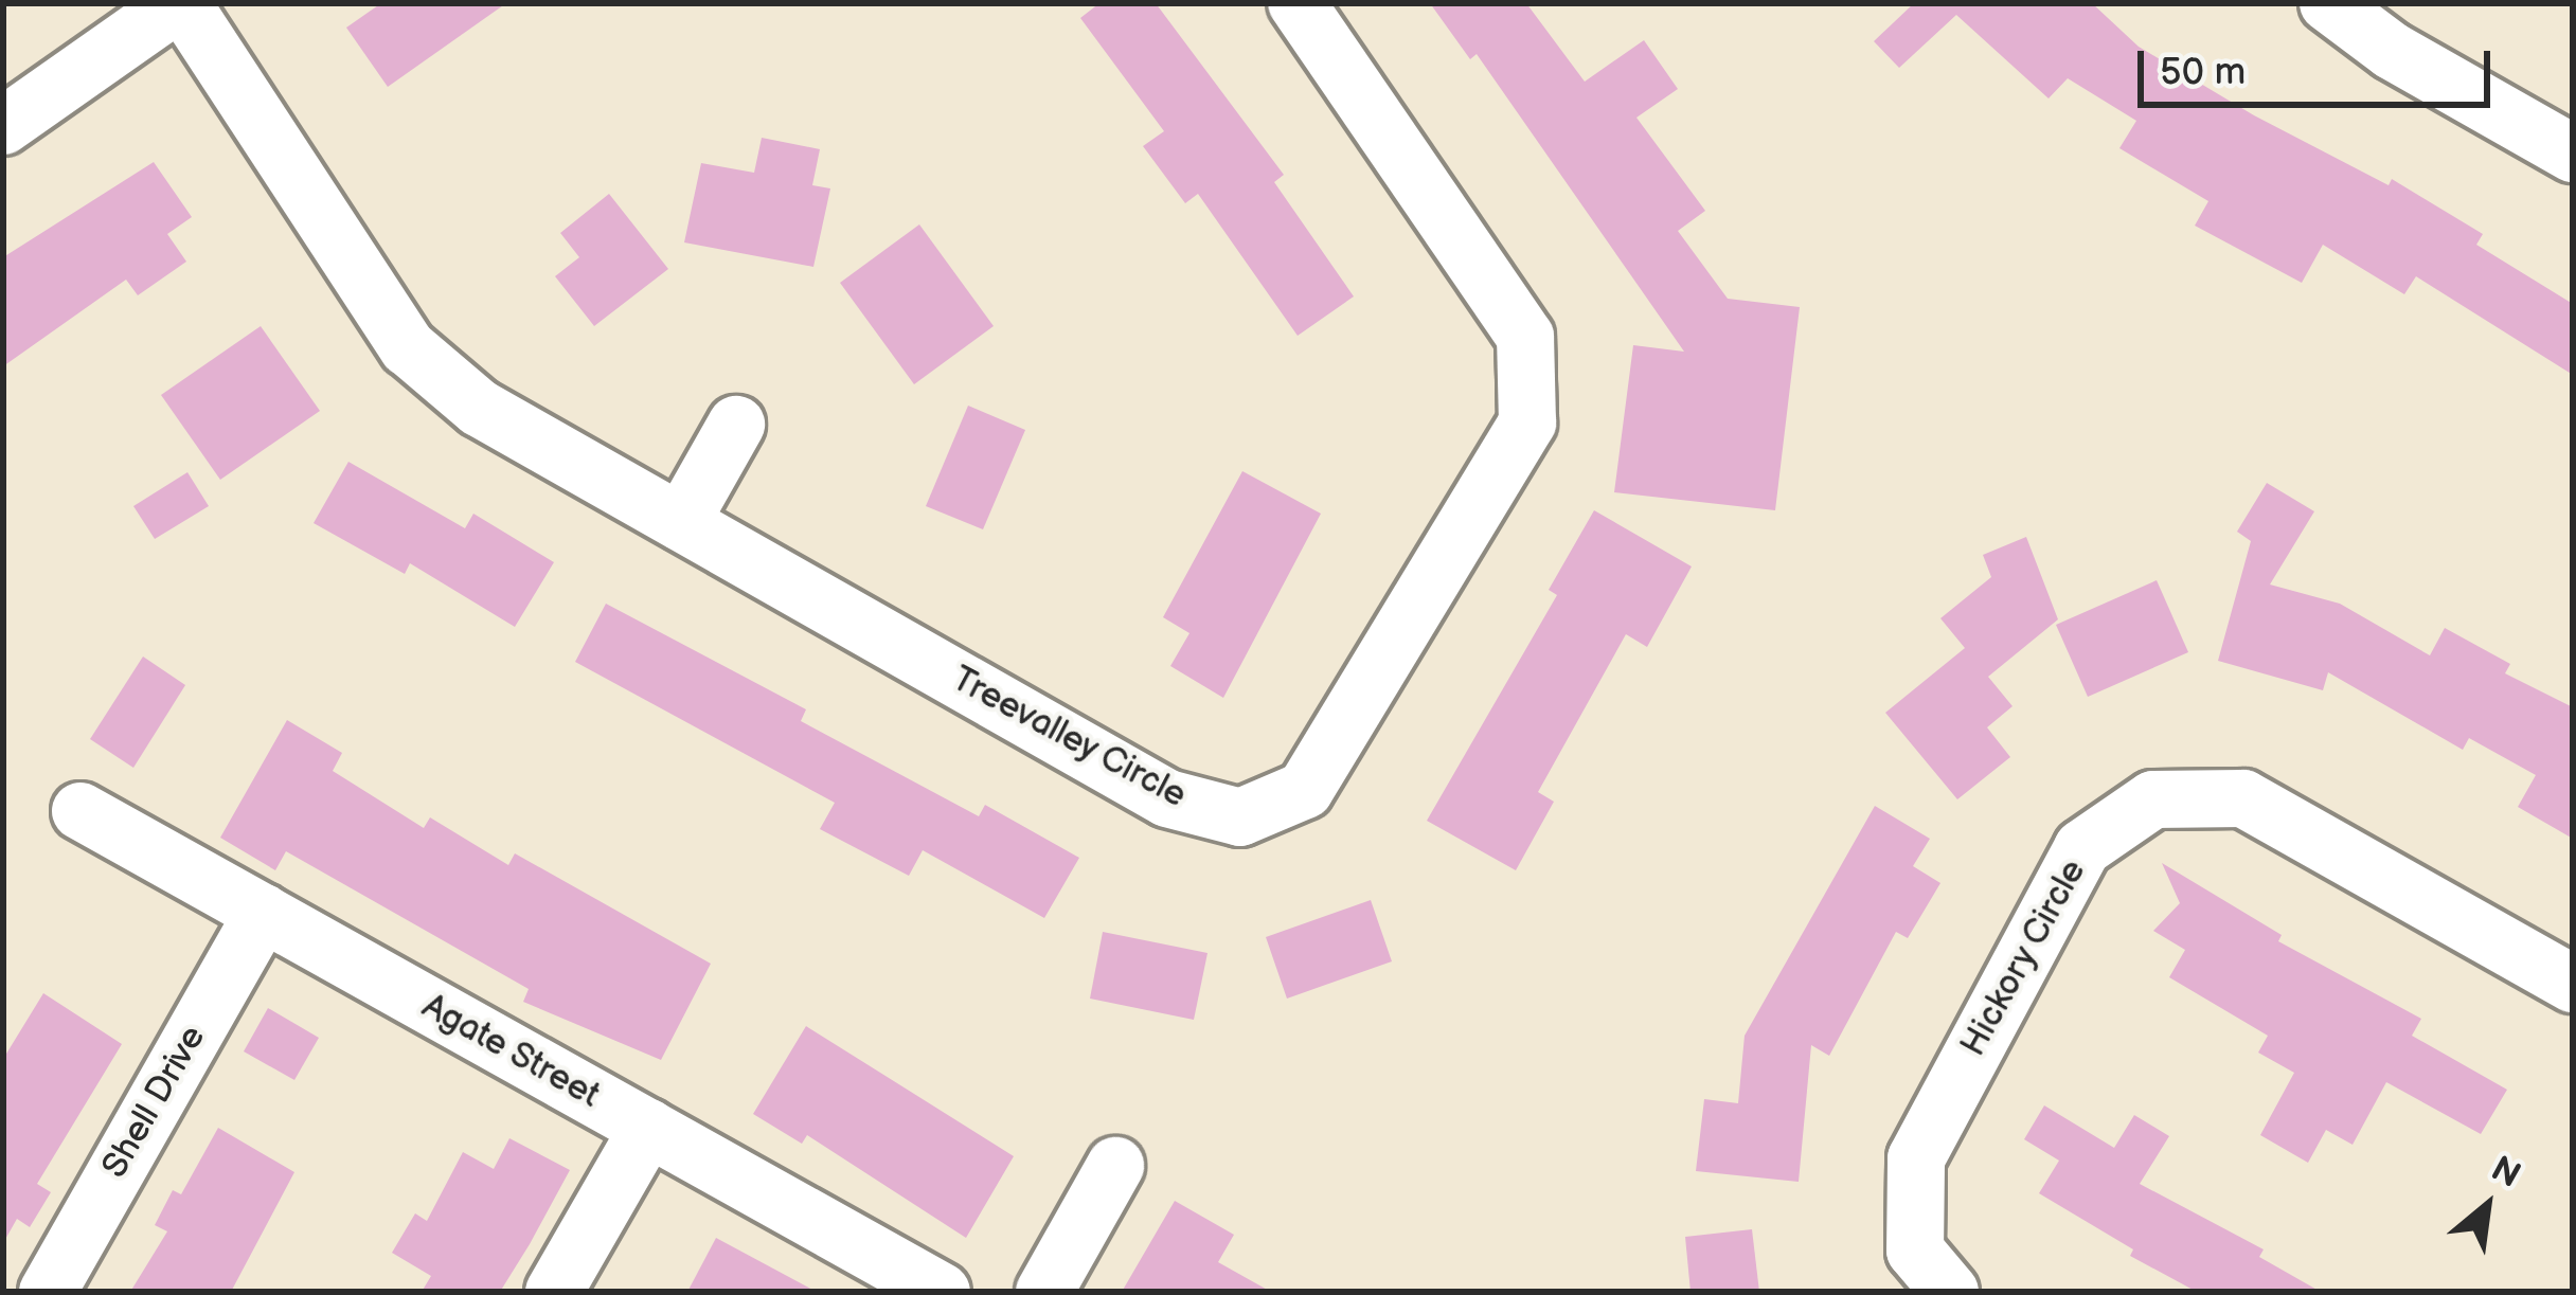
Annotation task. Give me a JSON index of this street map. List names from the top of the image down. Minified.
{"streets":{"street":["Treevalley Circle","Hickory Circle","Agate Street","Shell Drive"]},"crossings":[["Agate Street","Shell Drive"]],"scale_bar":"50 m","north":"top right"}
